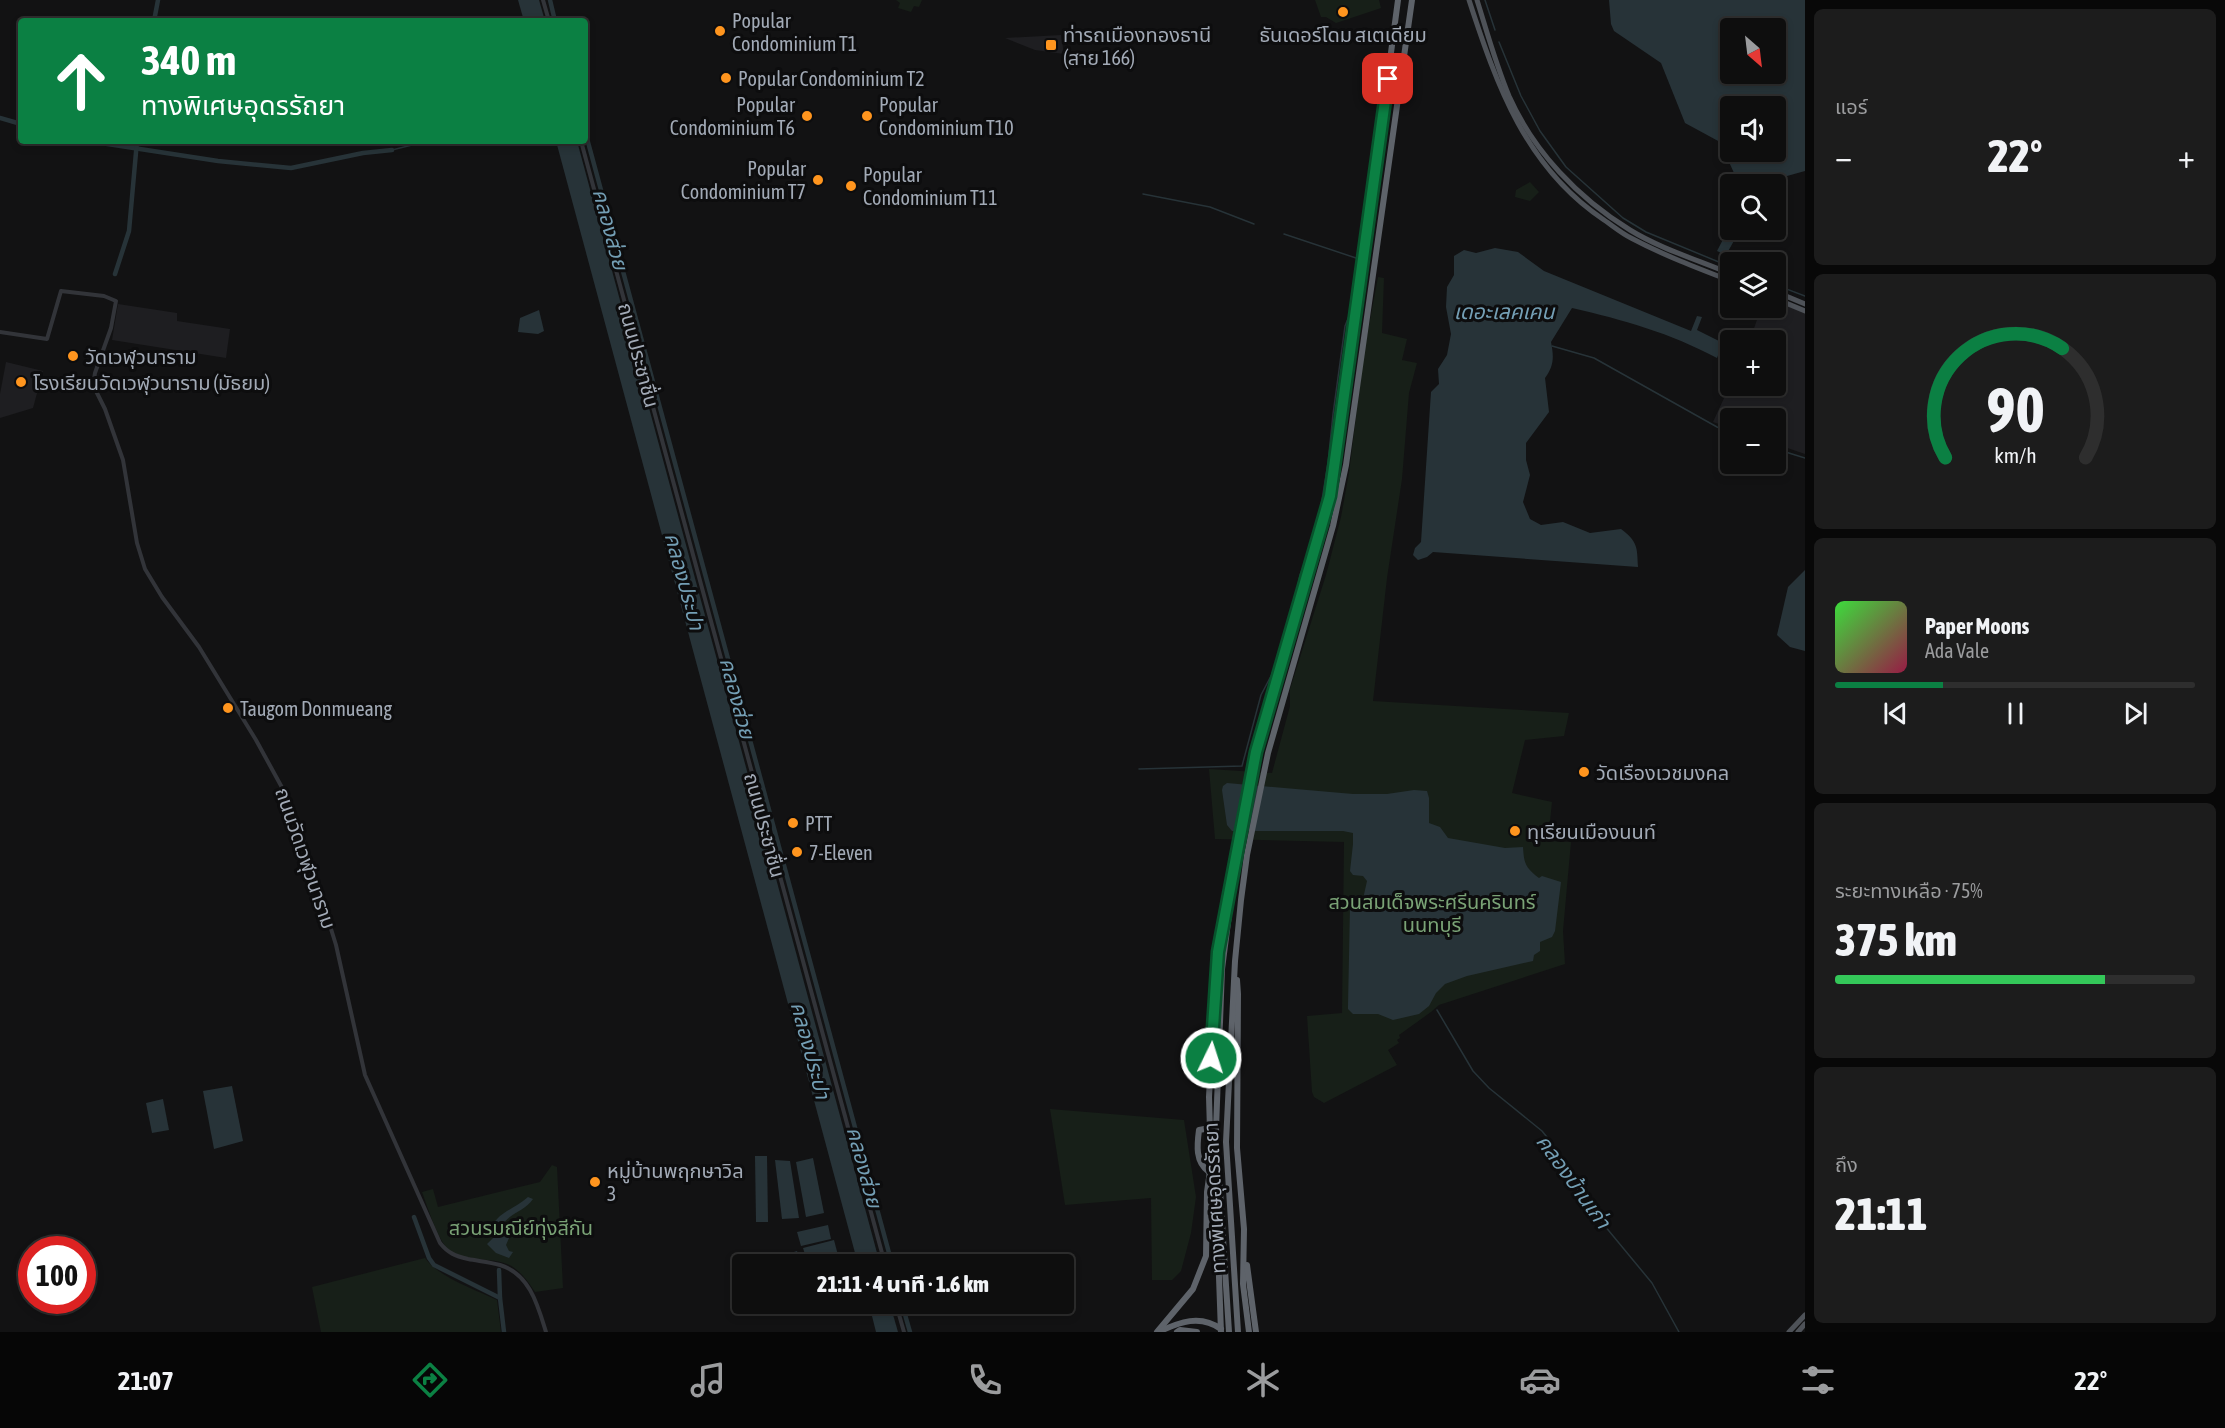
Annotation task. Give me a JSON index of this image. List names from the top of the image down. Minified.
{"streets":{"highway":["ทางพิเศษอุดรรัถยา"],"street":["ถนนประชาชื่น","ถนนวัดเวฬุวนาราม"]},"water":["คลองส่วย","เดอะเลคเคน","คลองประปา","คลองบ้านเก่า"],"parks":["สวนสมเด็จพระศรีนครินทร์ นนทบุรี","สวนรมณีย์ทุ่งสีกัน"],"places":{"other":["ธันเดอร์โดม สเตเดียม","Popular Condominium T1","Popular Condominium T2","Popular Condominium T6","Popular Condominium T10","Popular Condominium T7","Popular Condominium T11","วัดเวฬุวนาราม","โรงเรียนวัดเวฬุวนาราม (มัธยม)","Taugom Donmueang","วัดเรืองเวชมงคล","PTT","ทุเรียนเมืองนนท์","7-Eleven","หมู่บ้านพฤกษาวิล 3"],"transit":["ท่ารถเมืองทองธานี (สาย 166)"]},"north":"bottom right","page":{"tile":["แอร์",["ระยะทางเหลือ · 75%","375 km"],["ถึง","21:11"]],"map_buttons":["+","−"],"turn":["340 m","ทางพิเศษอุดรรัถยา"],"heat":["−","22°","+"],"song":["Paper Moons","Ada Vale"],"limit":"100","trip":"21:11 · 4 นาที · 1.6 km","tabs":["21:07","22°"],"gauge":["90","km/h"]}}
